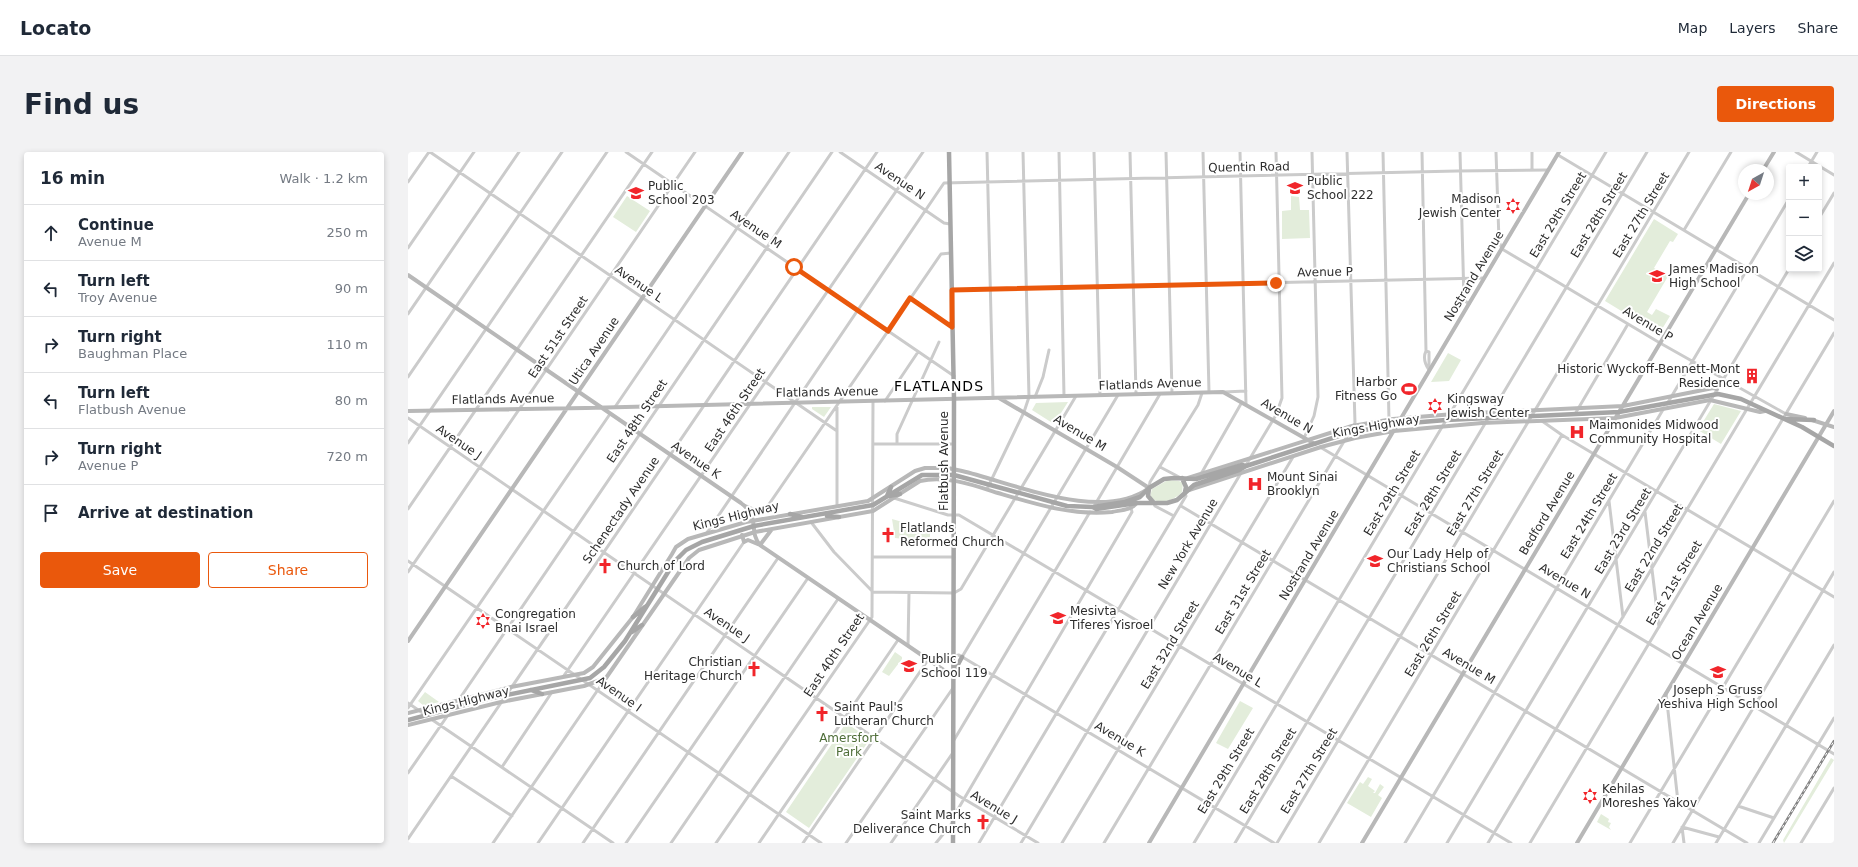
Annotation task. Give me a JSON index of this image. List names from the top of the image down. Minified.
{"streets":{"main road":["Avenue N","Avenue M","Nostrand Avenue","Utica Avenue","Flatlands Avenue","Kings Highway","Avenue K","Flatbush Avenue","Bedford Avenue","Ocean Avenue"],"street":["Quentin Road","East 29th Street","East 28th Street","East 27th Street","Avenue P","Avenue L","East 51st Street","East 46th Street","East 48th Street","Avenue J","Schenectady Avenue","East 24th Street","East 23rd Street","New York Avenue","East 22nd Street","East 21st Street","East 31st Street","East 26th Street","East 32nd Street","East 40th Street","Avenue I"]},"crossings":[["Quentin Road","Nostrand Avenue"],["Quentin Road","Flatbush Avenue"],["Quentin Road","New York Avenue"],["Avenue N","East 29th Street"],["Avenue N","East 28th Street"],["Avenue N","East 27th Street"],["Avenue N","Nostrand Avenue"],["Avenue N","Flatlands Avenue"],["Avenue N","East 46th Street"],["Avenue N","Kings Highway"],["Avenue N","Flatbush Avenue"],["Avenue N","Schenectady Avenue"],["Avenue N","Bedford Avenue"],["Avenue N","East 24th Street"],["Avenue N","East 23rd Street"],["Avenue N","New York Avenue"],["Avenue N","East 22nd Street"],["Avenue N","East 21st Street"],["Avenue N","East 31st Street"],["Avenue N","Ocean Avenue"],["Avenue N","East 26th Street"],["East 29th Street","Avenue M"],["East 29th Street","Avenue P"],["East 29th Street","Avenue L"],["East 29th Street","Kings Highway"],["East 29th Street","Avenue K"],["East 28th Street","Avenue M"],["East 28th Street","Avenue P"],["East 28th Street","Avenue L"],["East 28th Street","Kings Highway"],["East 28th Street","Avenue K"],["East 27th Street","Avenue M"],["East 27th Street","Avenue P"],["East 27th Street","Avenue L"],["East 27th Street","Kings Highway"],["East 27th Street","Avenue K"],["Avenue M","Nostrand Avenue"],["Avenue M","East 51st Street"],["Avenue M","Utica Avenue"],["Avenue M","Flatlands Avenue"],["Avenue M","East 46th Street"],["Avenue M","East 48th Street"],["Avenue M","Kings Highway"],["Avenue M","Flatbush Avenue"],["Avenue M","Schenectady Avenue"],["Avenue M","Bedford Avenue"],["Avenue M","East 24th Street"],["Avenue M","East 23rd Street"],["Avenue M","New York Avenue"],["Avenue M","East 22nd Street"],["Avenue M","East 21st Street"],["Avenue M","East 31st Street"],["Avenue M","Ocean Avenue"],["Avenue M","East 26th Street"],["Avenue M","East 32nd Street"],["Avenue P","Nostrand Avenue"],["Avenue P","Flatbush Avenue"],["Avenue P","Bedford Avenue"],["Avenue P","East 24th Street"],["Avenue P","East 23rd Street"],["Avenue P","New York Avenue"],["Avenue P","East 22nd Street"],["Avenue P","East 21st Street"],["Nostrand Avenue","Avenue L"],["Nostrand Avenue","Kings Highway"],["Nostrand Avenue","Avenue K"],["Avenue L","East 51st Street"],["Avenue L","Utica Avenue"],["Avenue L","Flatlands Avenue"],["Avenue L","East 46th Street"],["Avenue L","East 48th Street"],["Avenue L","Kings Highway"],["Avenue L","Flatbush Avenue"],["Avenue L","Schenectady Avenue"],["Avenue L","Bedford Avenue"],["Avenue L","East 24th Street"],["Avenue L","East 23rd Street"],["Avenue L","New York Avenue"],["Avenue L","East 22nd Street"],["Avenue L","East 31st Street"],["Avenue L","East 26th Street"],["Avenue L","East 32nd Street"],["East 51st Street","Flatlands Avenue"],["East 51st Street","Avenue J"],["East 51st Street","Avenue K"],["East 51st Street","Avenue I"],["Utica Avenue","Flatlands Avenue"],["Utica Avenue","Avenue J"],["Utica Avenue","Avenue K"],["Utica Avenue","Avenue I"],["Flatlands Avenue","East 46th Street"],["Flatlands Avenue","East 48th Street"],["Flatlands Avenue","Avenue K"],["Flatlands Avenue","Flatbush Avenue"],["Flatlands Avenue","Schenectady Avenue"],["Flatlands Avenue","East 40th Street"],["East 46th Street","Kings Highway"],["East 46th Street","Avenue J"],["East 46th Street","Avenue K"],["East 46th Street","Avenue I"],["East 48th Street","Kings Highway"],["East 48th Street","Avenue J"],["East 48th Street","Avenue K"],["East 48th Street","Avenue I"],["Kings Highway","Avenue J"],["Kings Highway","Avenue K"],["Kings Highway","Flatbush Avenue"],["Kings Highway","Schenectady Avenue"],["Kings Highway","Bedford Avenue"],["Kings Highway","East 24th Street"],["Kings Highway","East 23rd Street"],["Kings Highway","New York Avenue"],["Kings Highway","East 22nd Street"],["Kings Highway","East 21st Street"],["Kings Highway","East 31st Street"],["Kings Highway","East 32nd Street"],["Kings Highway","East 40th Street"],["Kings Highway","Avenue I"],["Avenue J","Flatbush Avenue"],["Avenue J","Schenectady Avenue"],["Avenue J","New York Avenue"],["Avenue J","East 40th Street"],["Avenue K","Flatbush Avenue"],["Avenue K","Schenectady Avenue"],["Avenue K","New York Avenue"],["Avenue K","East 31st Street"],["Avenue K","East 32nd Street"],["Schenectady Avenue","Avenue I"],["East 40th Street","Avenue I"]],"districts":["FLATLANDS"],"parks":["Amersfort Park"],"places":{"school or university":["Public School 222","Public School 203","James Madison High School","Our Lady Help of Christians School","Mesivta Tiferes Yisroel","Public School 119","Joseph S Gruss Yeshiva High School"],"synagogue":["Madison Jewish Center","Kingsway Jewish Center","Congregation Bnai Israel","Kehilas Moreshes Yakov"],"building":["Historic Wyckoff-Bennett-Mont Residence"],"sports":["Harbor Fitness Go"],"hospital":["Maimonides Midwood Community Hospital","Mount Sinai Brooklyn"],"church":["Flatlands Reformed Church","Church of Lord","Christian Heritage Church","Saint Paul's Lutheran Church","Saint Marks Deliverance Church"]},"north":"bottom left","page":{"header":"Locato","nav":["Map","Layers","Share"],"buttons":["Directions",["Save","Share"]],"title":"Find us","heading":["16 min","Walk · 1.2 km"],"map_buttons":["+","−"],"list":[["Continue","Avenue M","250 m"],["Turn left","Troy Avenue","90 m"],["Turn right","Baughman Place","110 m"],["Turn left","Flatbush Avenue","80 m"],["Turn right","Avenue P","720 m"],"Arrive at destination"]}}
